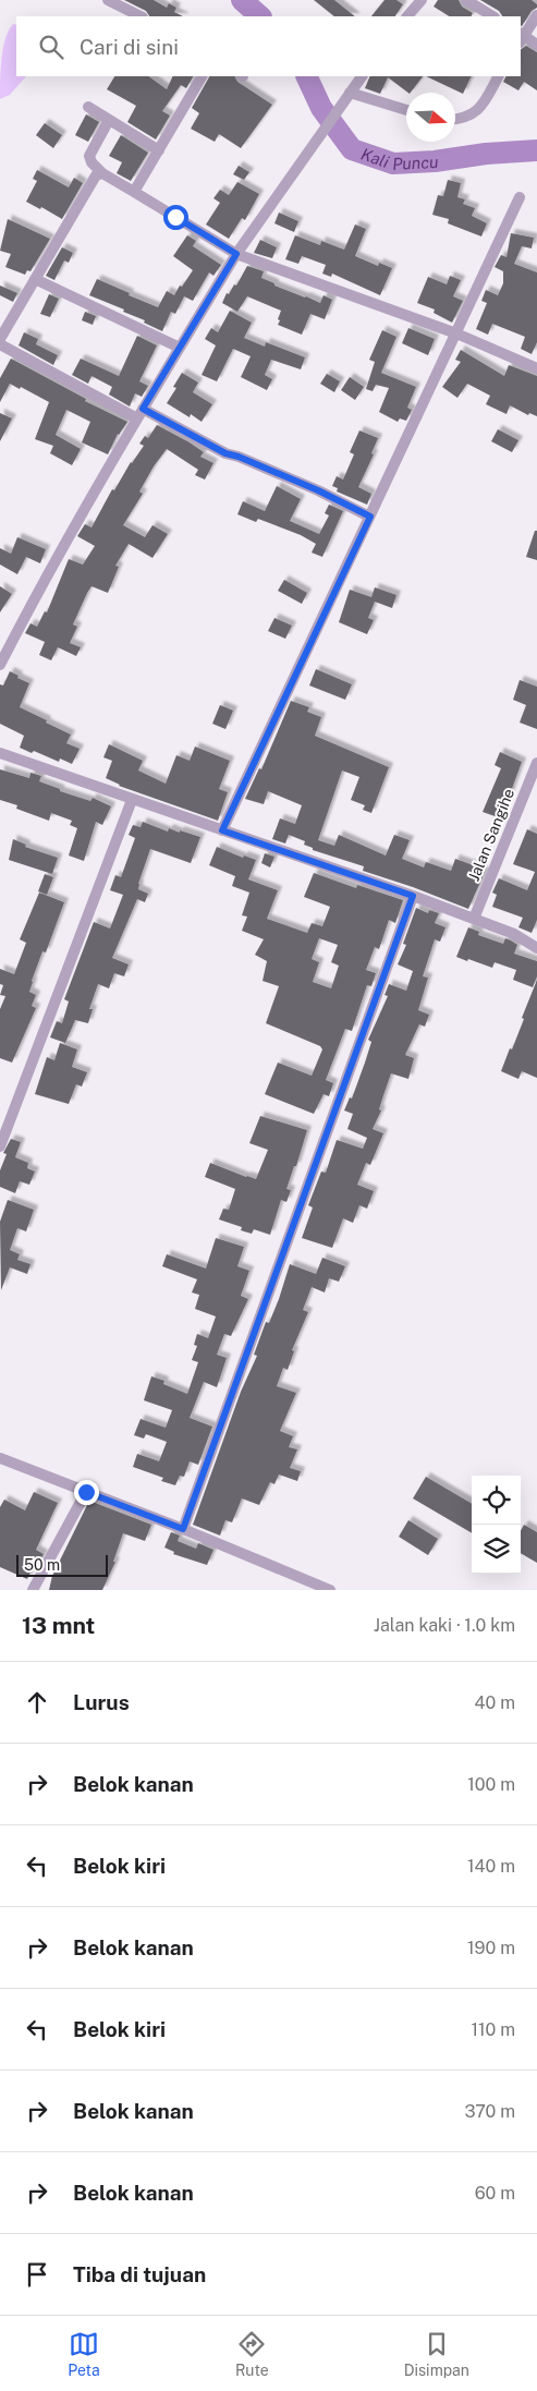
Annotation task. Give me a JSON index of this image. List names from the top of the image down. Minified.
{"streets":{"street":["Jalan Sangihe"]},"water":["Kali Puncu"],"scale_bar":"50 m","north":"right","page":{"search":"Cari di sini","scale":"50 m","heading":["13 mnt","Jalan kaki · 1.0 km"],"list":[["Lurus","40 m"],["Belok kanan","100 m"],["Belok kiri","140 m"],["Belok kanan","190 m"],["Belok kiri","110 m"],["Belok kanan","370 m"],["Belok kanan","60 m"],"Tiba di tujuan"],"nav":["Peta","Rute","Disimpan"]}}
